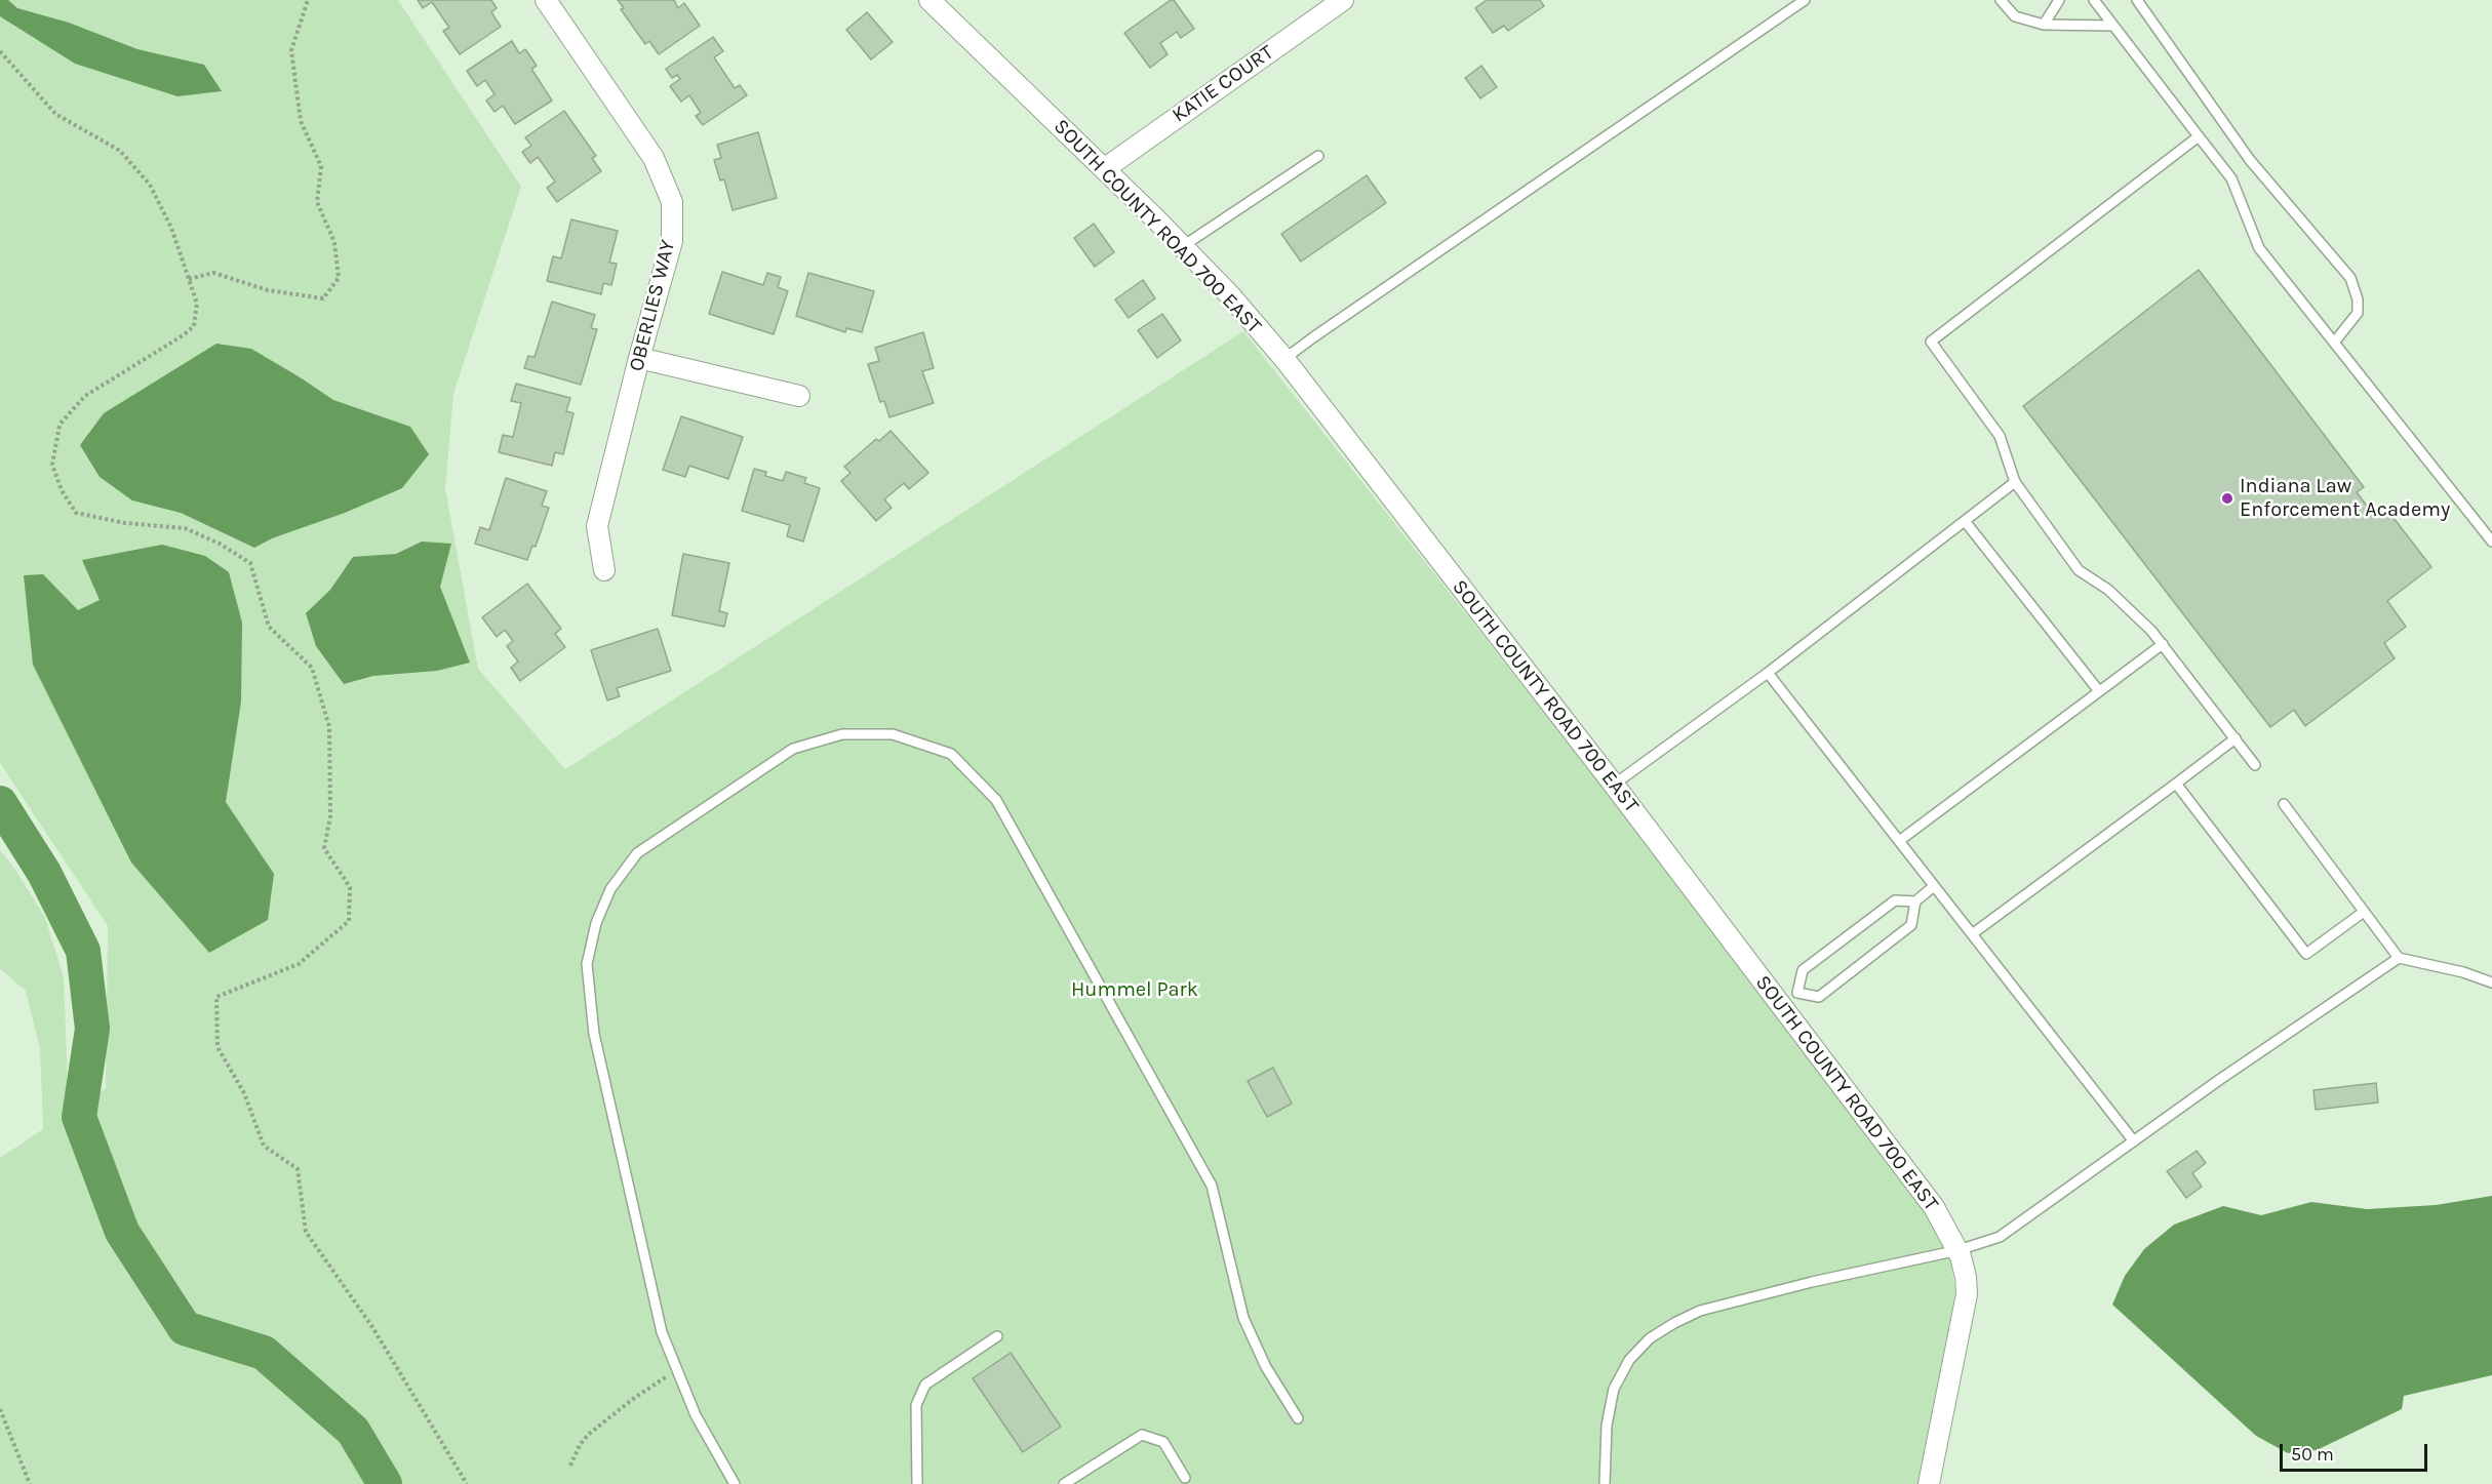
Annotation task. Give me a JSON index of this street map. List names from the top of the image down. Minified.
{"streets":{"street":["KATIE COURT","SOUTH COUNTY ROAD 700 EAST","OBERLIES WAY"]},"crossings":[["KATIE COURT","SOUTH COUNTY ROAD 700 EAST"]],"parks":["Hummel Park"],"places":["Indiana Law Enforcement Academy"],"scale_bar":"50 m"}
